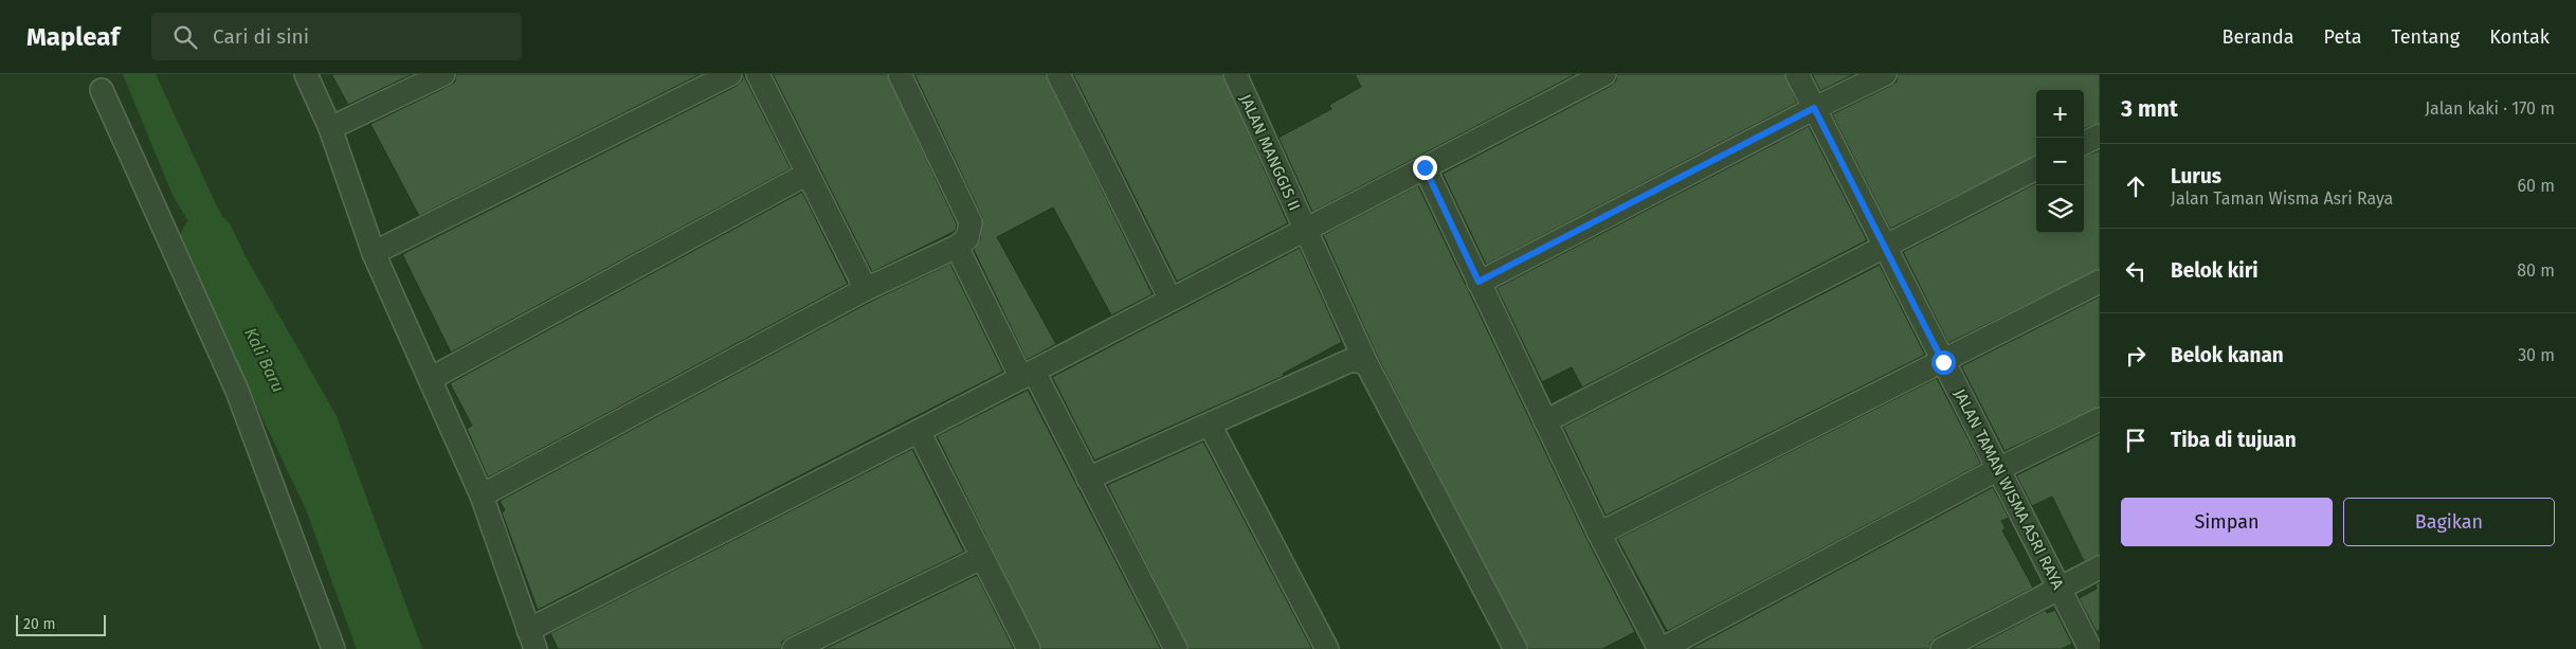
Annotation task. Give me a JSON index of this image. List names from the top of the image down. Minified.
{"streets":{"street":["JALAN MANGGIS II","JALAN TAMAN WISMA ASRI RAYA"]},"water":["Kali Baru"],"scale_bar":"20 m","page":{"header":"Mapleaf","search":"Cari di sini","nav":["Beranda","Peta","Tentang","Kontak"],"heading":["3 mnt","Jalan kaki · 170 m"],"map_buttons":["+","−"],"list":[["Lurus","Jalan Taman Wisma Asri Raya","60 m"],["Belok kiri","80 m"],["Belok kanan","30 m"],"Tiba di tujuan"],"buttons":["Simpan","Bagikan"],"scale":"20 m"}}
